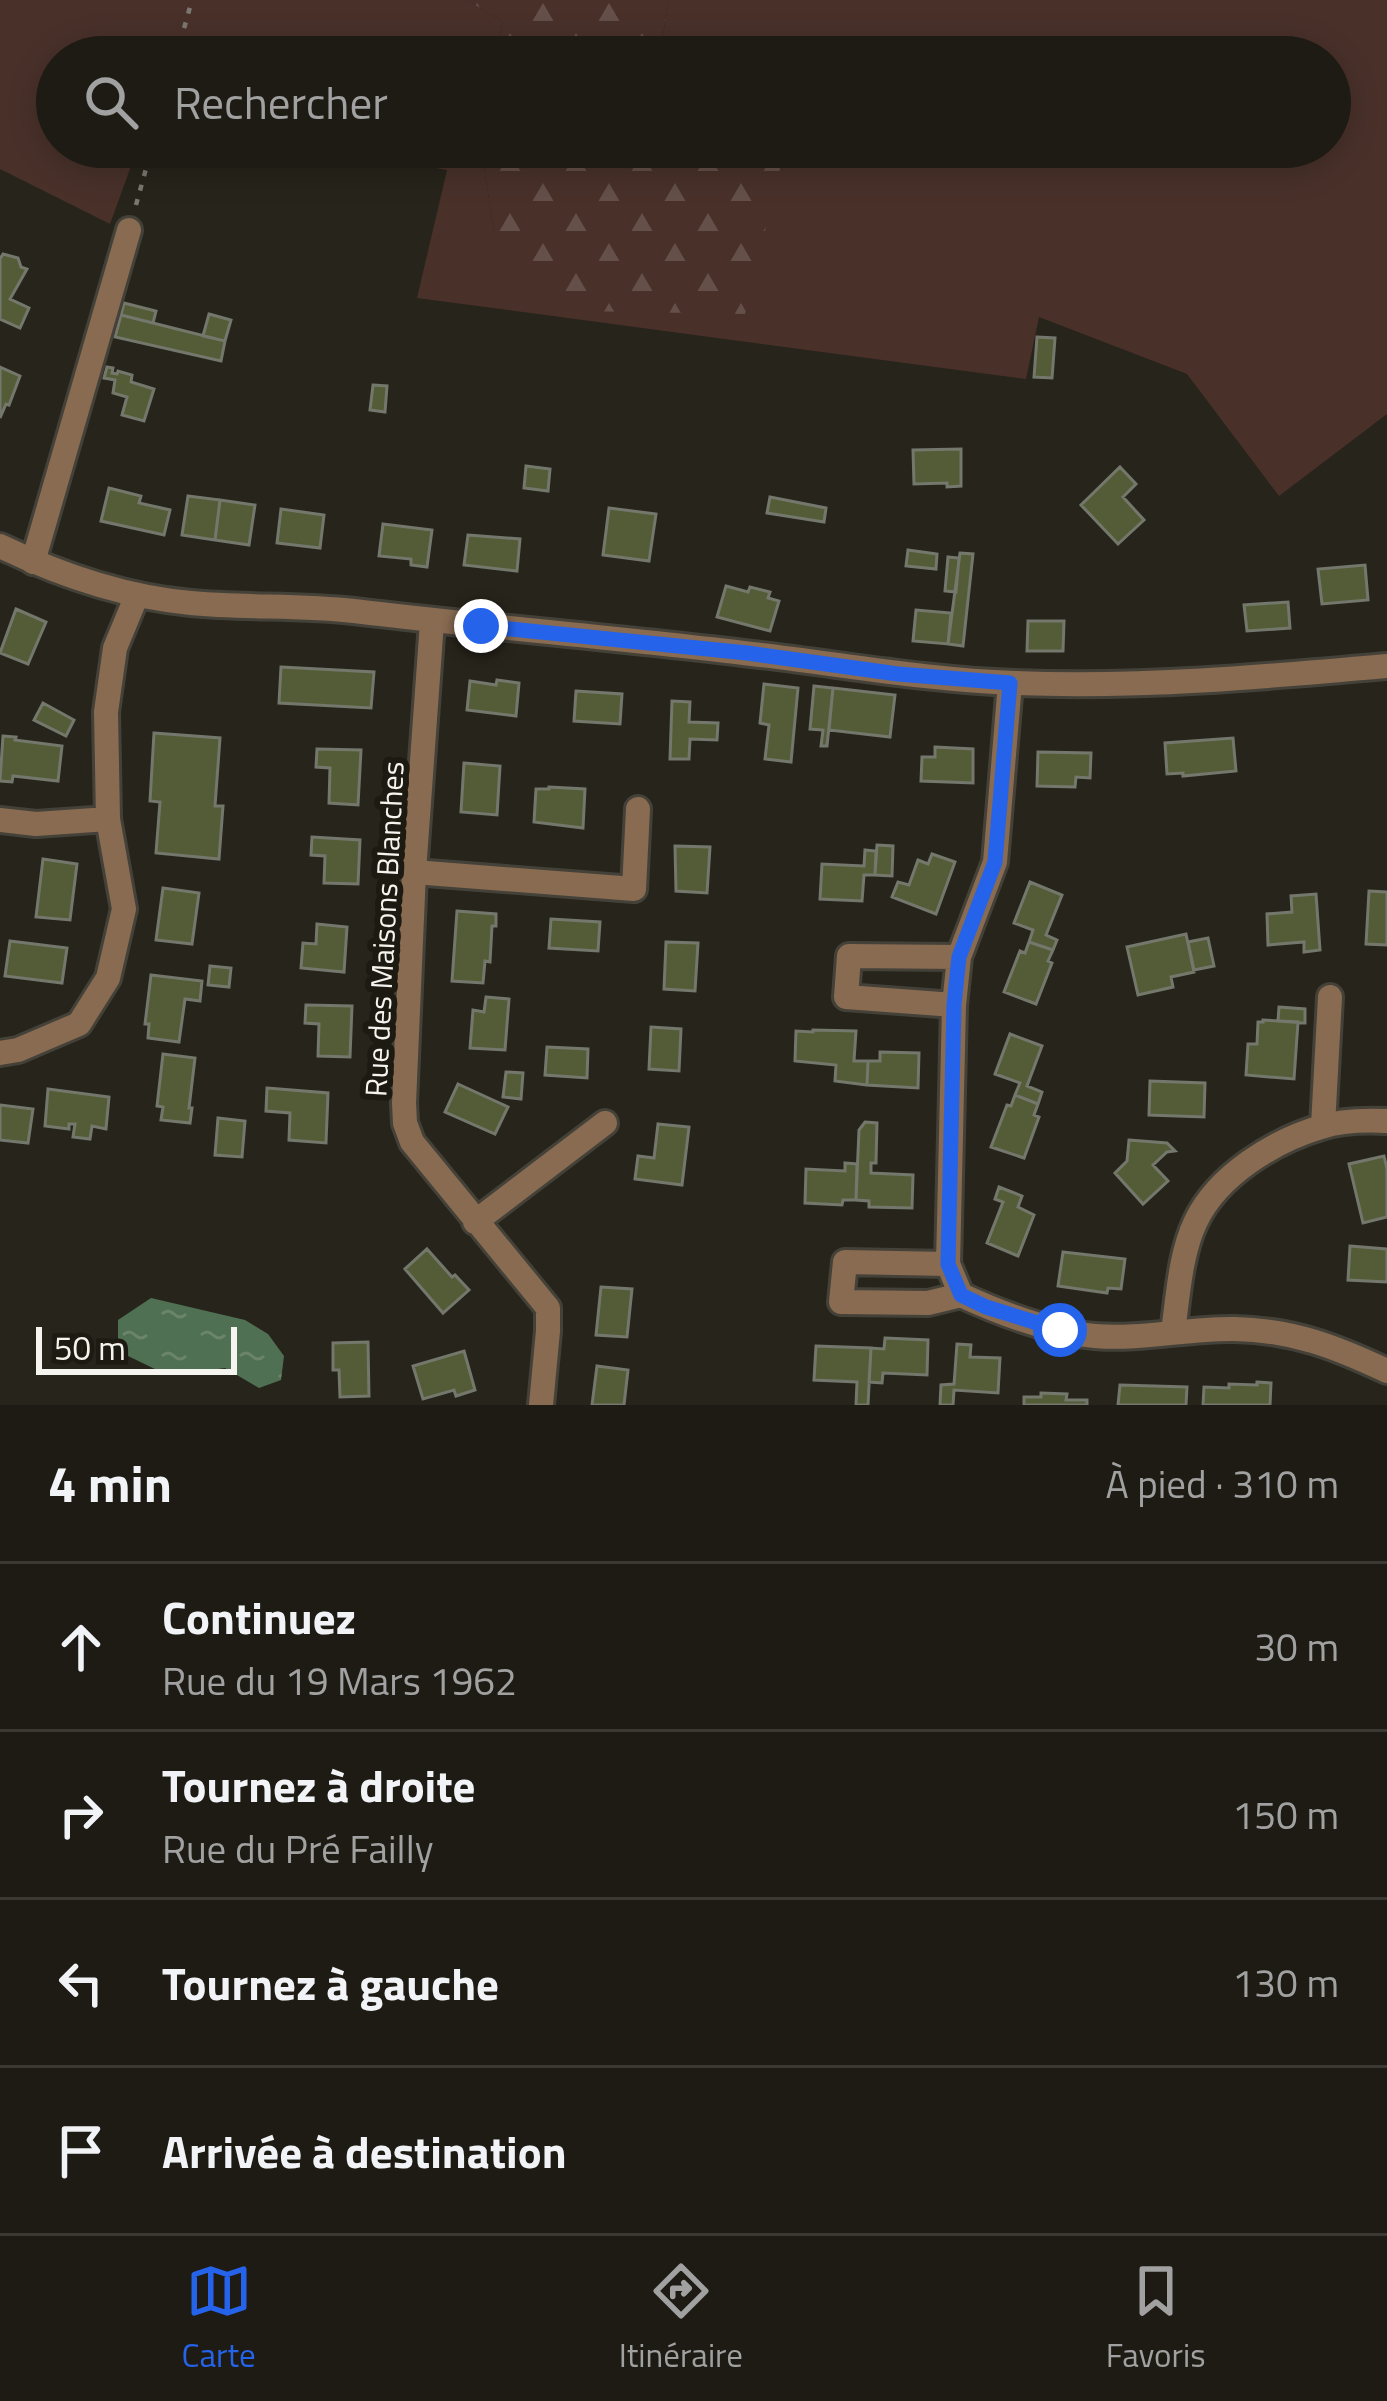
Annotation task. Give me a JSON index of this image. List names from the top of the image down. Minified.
{"streets":{"street":["Rue des Maisons Blanches"]},"scale_bar":"50 m","page":{"search":"Rechercher","scale":"50 m","heading":["4 min","À pied · 310 m"],"list":[["Continuez","Rue du 19 Mars 1962","30 m"],["Tournez à droite","Rue du Pré Failly","150 m"],["Tournez à gauche","130 m"],"Arrivée à destination"],"nav":["Carte","Itinéraire","Favoris"]}}
